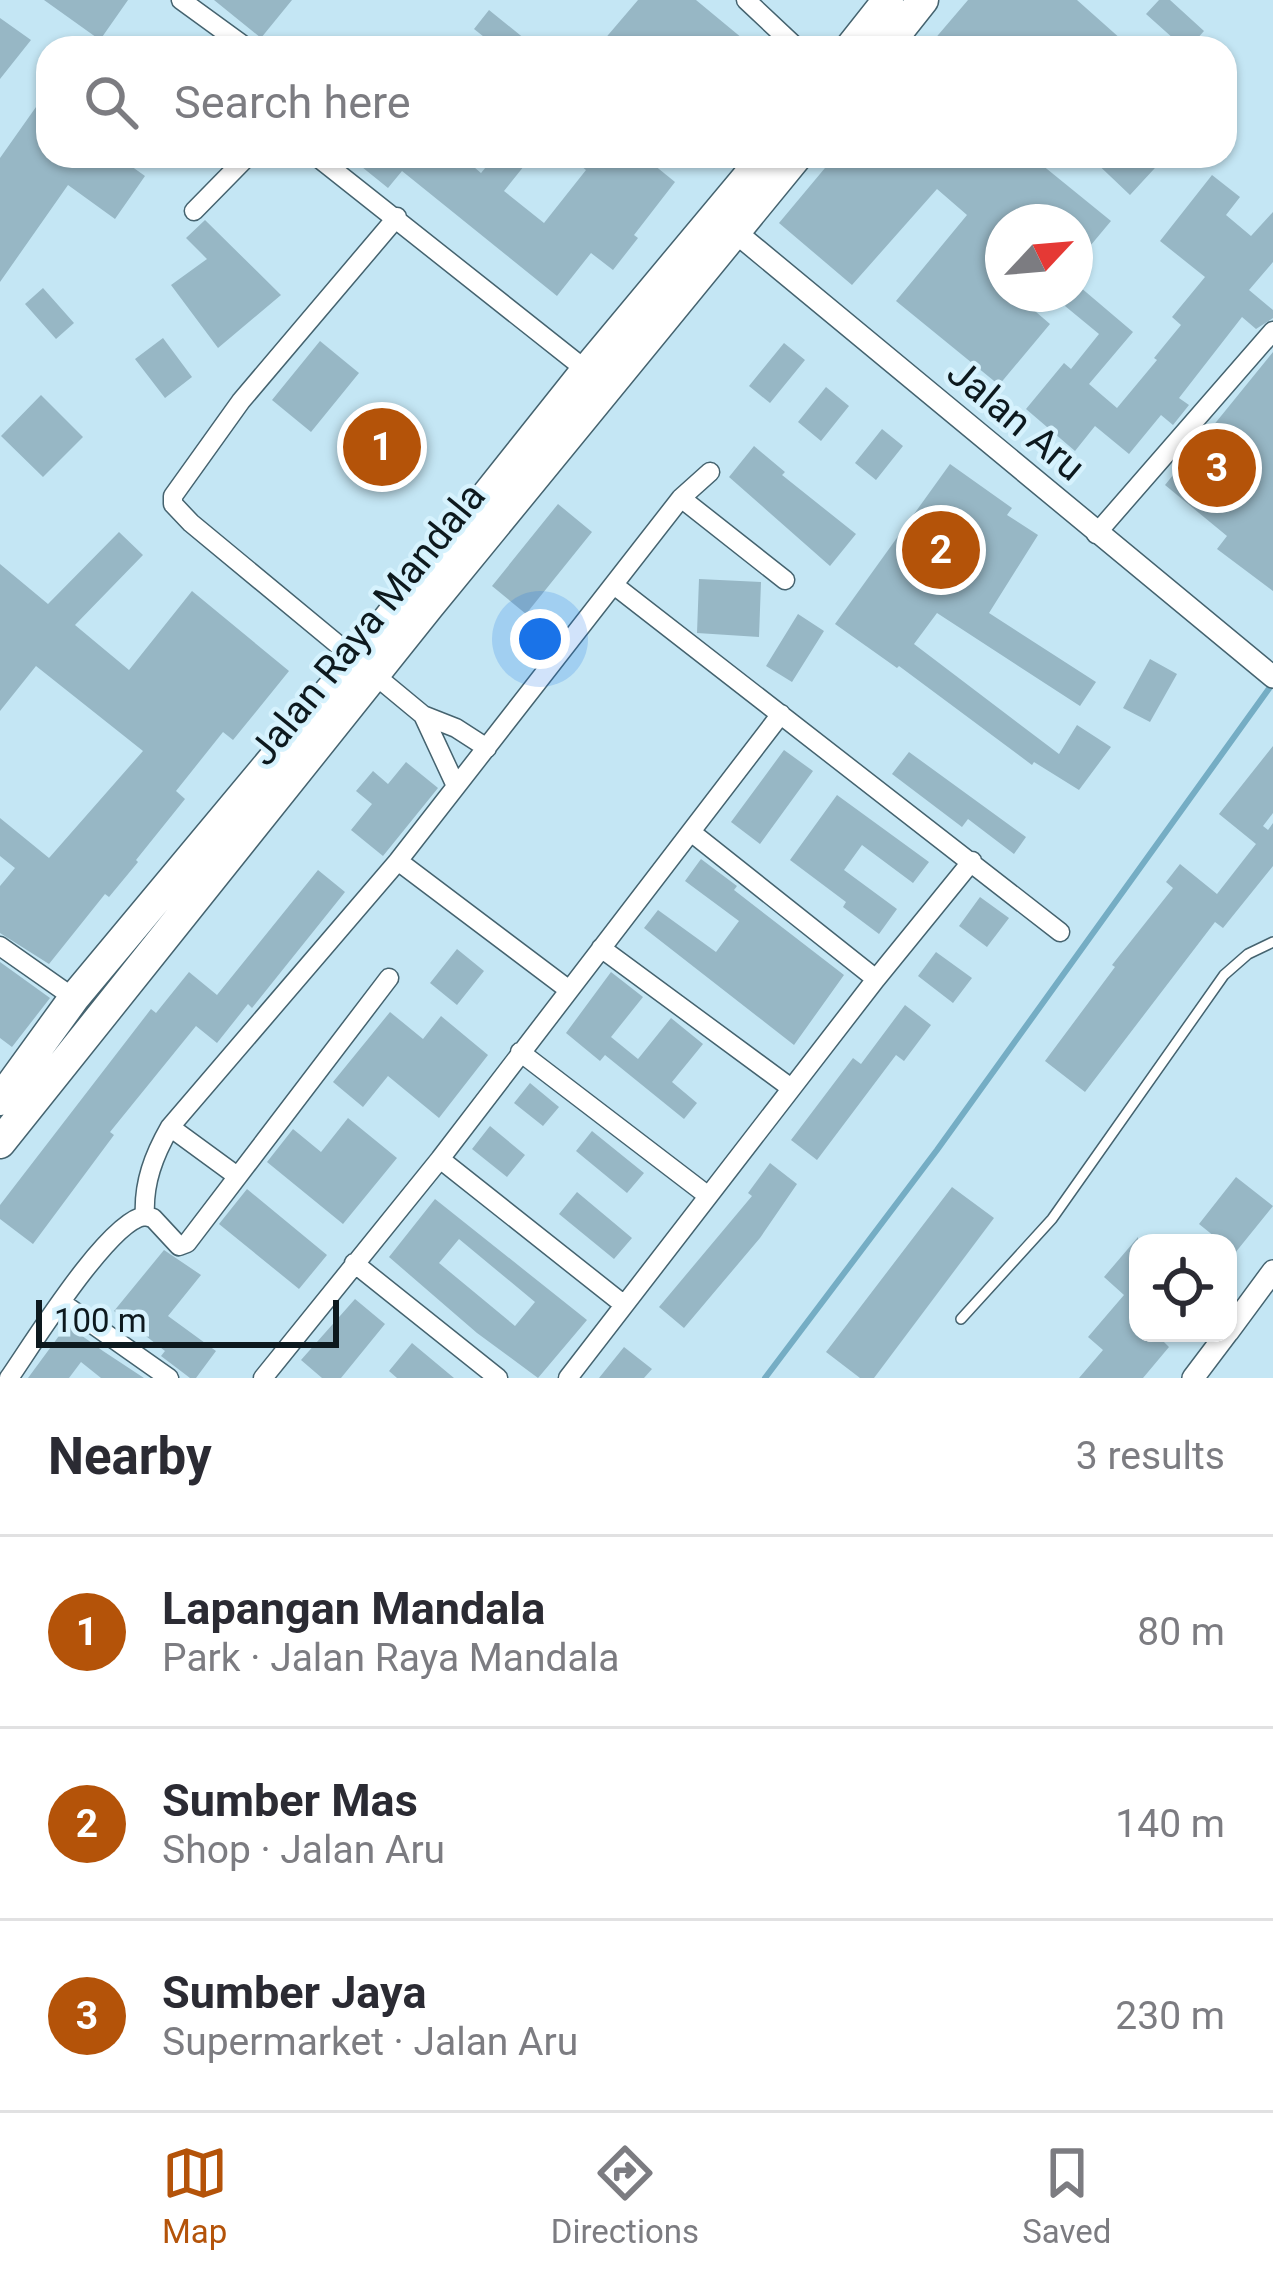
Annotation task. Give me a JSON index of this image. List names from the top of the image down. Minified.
{"streets":{"highway":["Jalan Raya Mandala"],"street":["Jalan Aru"]},"crossings":[["Jalan Aru","Jalan Raya Mandala"]],"scale_bar":"100 m","north":"top right","page":{"search":"Search here","pins":["1","3","2"],"scale":"100 m","heading":["Nearby","3 results"],"list":[{"mark":"1","name":"Lapangan Mandala","note":"Park · Jalan Raya Mandala","value":"80 m"},{"mark":"2","name":"Sumber Mas","note":"Shop · Jalan Aru","value":"140 m"},{"mark":"3","name":"Sumber Jaya","note":"Supermarket · Jalan Aru","value":"230 m"}],"nav":["Map","Directions","Saved"]}}
